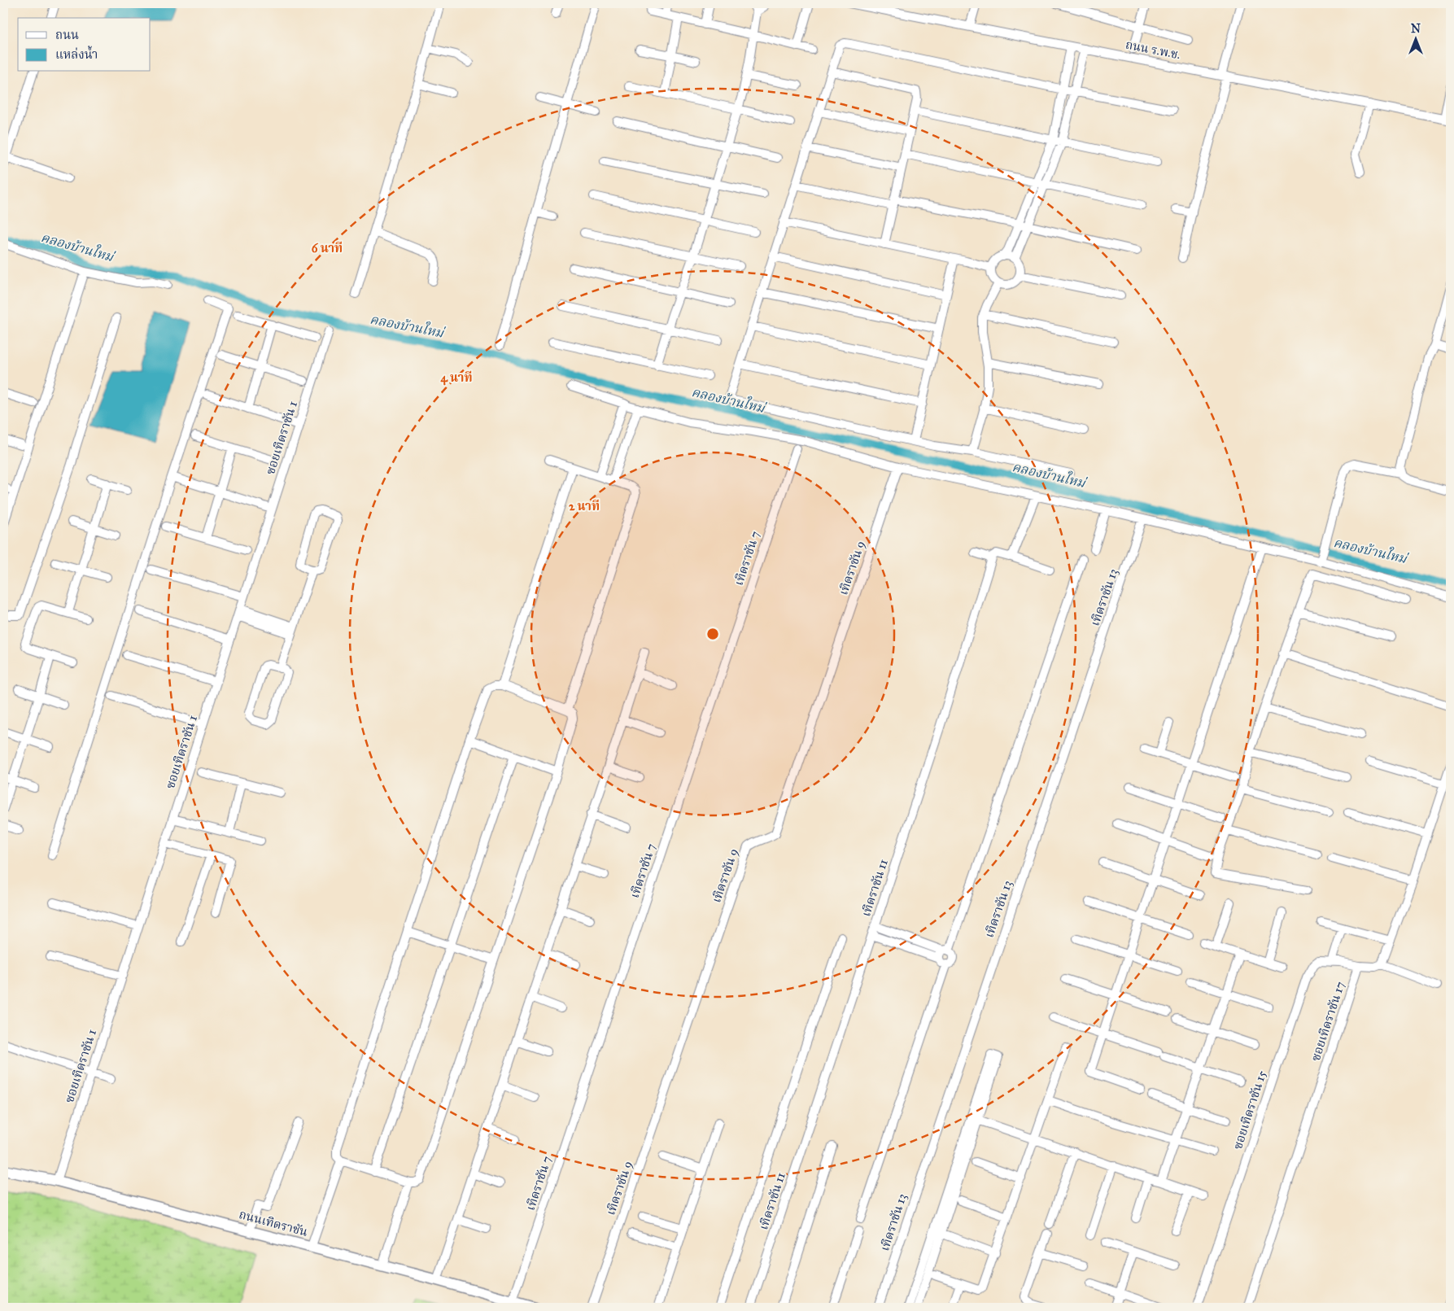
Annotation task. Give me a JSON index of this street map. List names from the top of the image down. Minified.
{"streets":{"street":["ถนน ร.พ.ช.","ซอยเทิดราชัน 1","เทิดราชัน 7","เทิดราชัน 9","เทิดราชัน 13","เทิดราชัน 11","ซอยเทิดราชัน 17","ซอยเทิดราชัน 15","ถนนเทิดราชัน"]},"crossings":[["ซอยเทิดราชัน 1","ถนนเทิดราชัน"],["เทิดราชัน 7","ถนนเทิดราชัน"],["ซอยเทิดราชัน 17","ซอยเทิดราชัน 15"]],"water":["คลองบ้านใหม่"],"legend":["ถนน","แหล่งน้ำ"],"north":"top","rings":["6 นาที","4 นาที","2 นาที"]}
